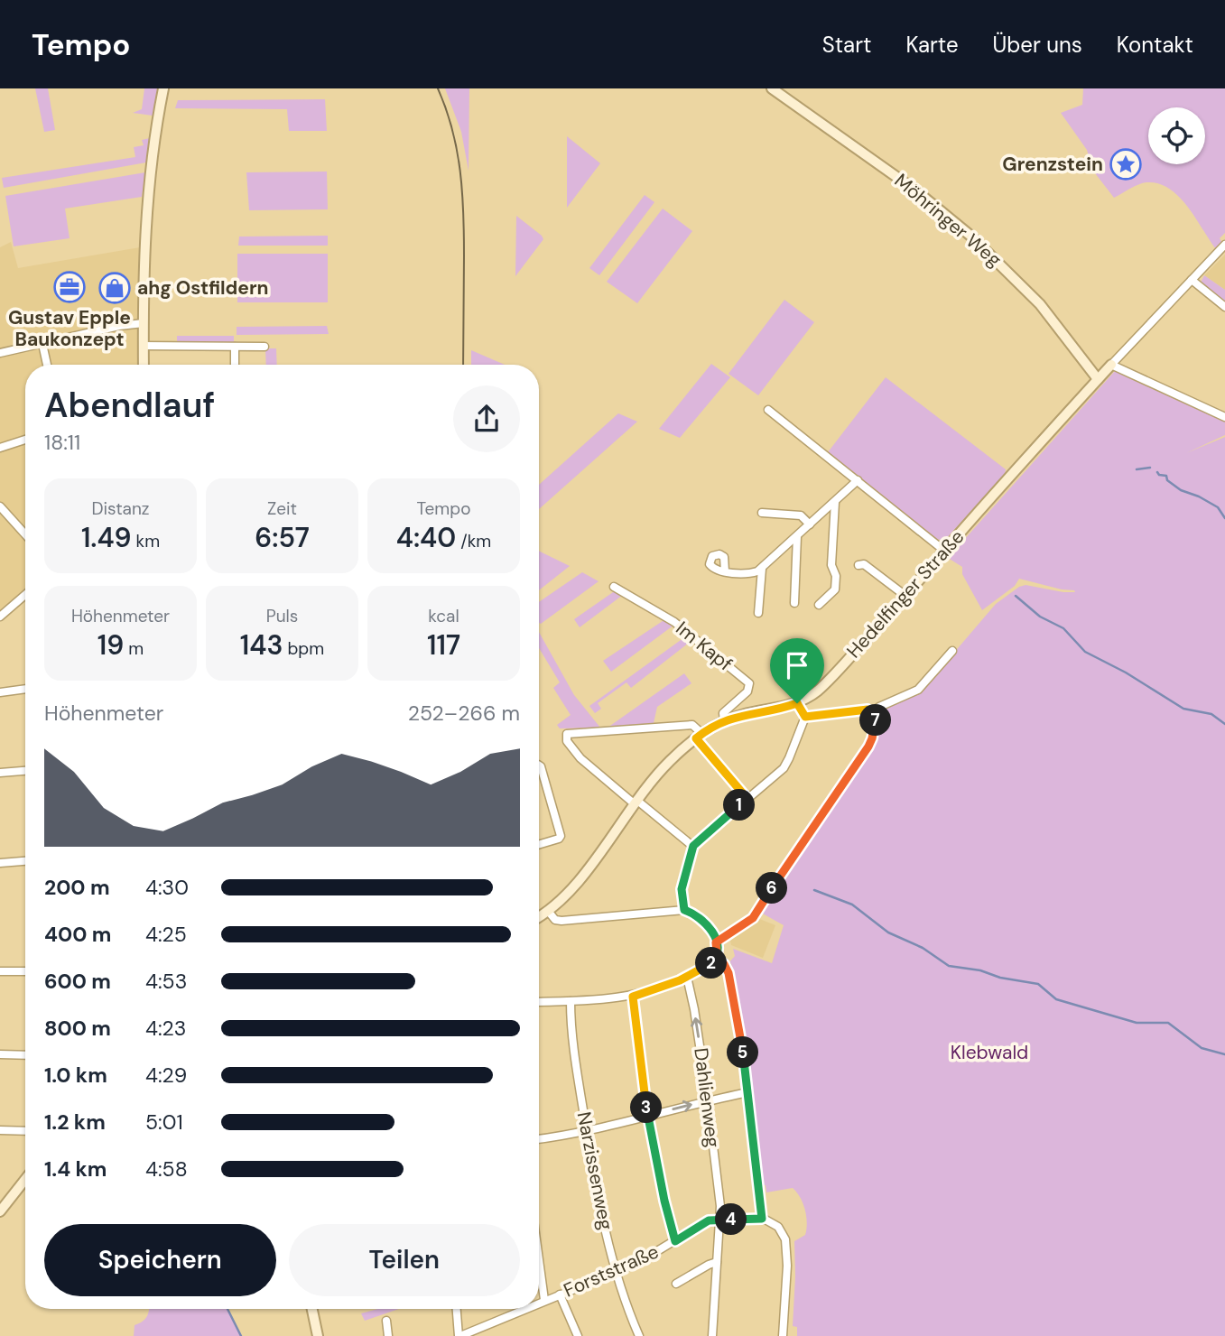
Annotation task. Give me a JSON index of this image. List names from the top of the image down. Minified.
{"streets":{"street":["Möhringer Weg","Hedelfinger Straße","Im Kapf","Dahlienweg","Narzissenweg","Forststraße"]},"crossings":[["Möhringer Weg","Hedelfinger Straße"],["Hedelfinger Straße","Im Kapf"],["Dahlienweg","Forststraße"],["Narzissenweg","Forststraße"]],"parks":["Klebwald"],"places":{"place":["Grenzstein"],"office":["Gustav Epple Baukonzept"],"shop":["ahg Ostfildern"]},"page":{"header":"Tempo","nav":["Start","Karte","Über uns","Kontakt"],"heading":["Abendlauf","18:11"],"stats":[["Distanz","1.49 km"],["Zeit","6:57"],["Tempo","4:40 /km"],["Höhenmeter","19 m"],["Puls","143 bpm"],["kcal","117"]],"chart":["Höhenmeter","252–266 m"],"pins":["7","1","6","2","5","3","4"],"list":[{"name":"200 m","note":"4:30"},{"name":"400 m","note":"4:25"},{"name":"600 m","note":"4:53"},{"name":"800 m","note":"4:23"},{"name":"1.0 km","note":"4:29"},{"name":"1.2 km","note":"5:01"},{"name":"1.4 km","note":"4:58"}],"buttons":["Speichern","Teilen"]}}
